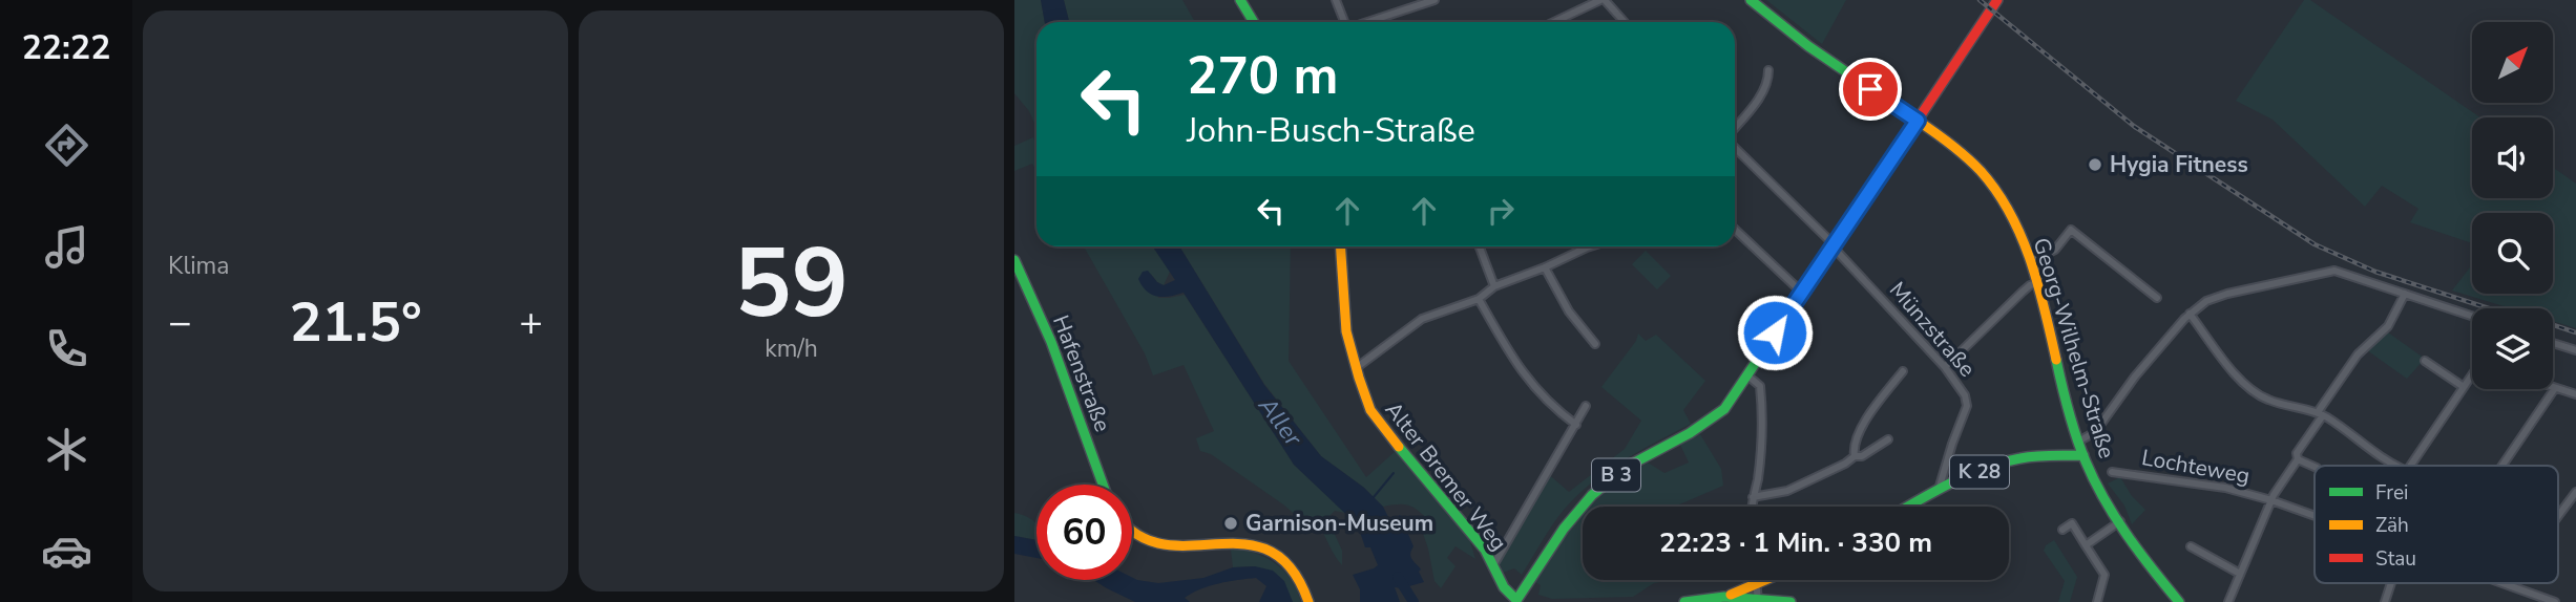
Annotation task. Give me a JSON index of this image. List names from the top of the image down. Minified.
{"streets":{"main road":["Georg-Wilhelm-Straße","Hafenstraße","K 28","B 3","Alter Bremer Weg"],"street":["Münzstraße","Lochteweg"]},"crossings":[["Münzstraße","K 28"],["Münzstraße","B 3"],["Georg-Wilhelm-Straße","K 28"],["Georg-Wilhelm-Straße","B 3"],["B 3","Alter Bremer Weg"]],"water":["Aller"],"places":["Hygia Fitness","Garnison-Museum"],"legend":["Frei","Zäh","Stau"],"north":"top right","page":{"tabs":"22:22","tile":["Klima",["59","km/h"]],"turn":["270 m","John-Busch-Straße"],"heat":["−","21.5°","+"],"limit":"60","trip":"22:23 · 1 Min. · 330 m"}}
